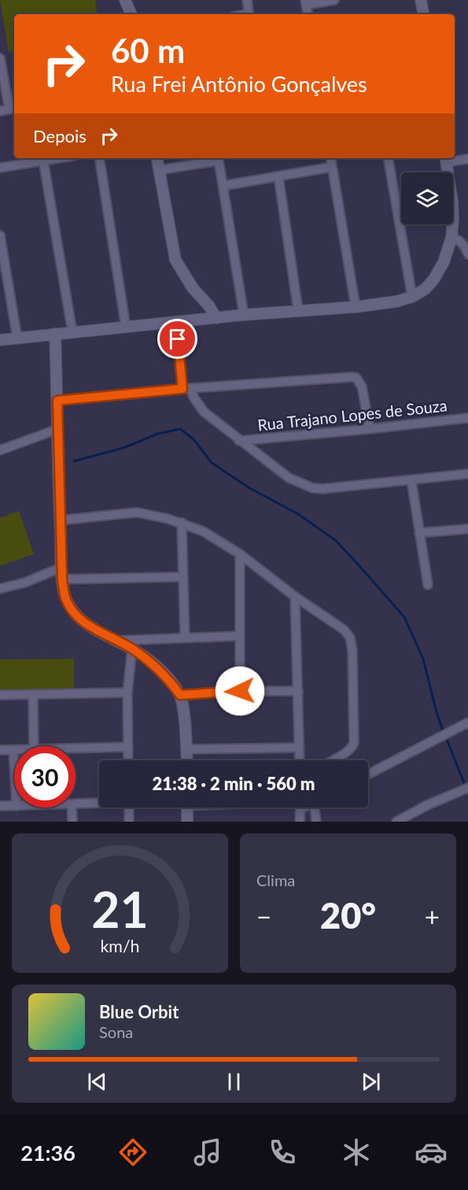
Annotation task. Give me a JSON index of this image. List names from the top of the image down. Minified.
{"streets":{"street":["Rua Trajano Lopes de Souza"]},"page":{"turn":["60 m","Rua Frei Antônio Gonçalves"],"then":"Depois","limit":"30","trip":"21:38 · 2 min · 560 m","tile":"Clima","heat":["−","20°","+"],"song":["Blue Orbit","Sona"],"tabs":"21:36","gauge":["21","km/h"]}}
